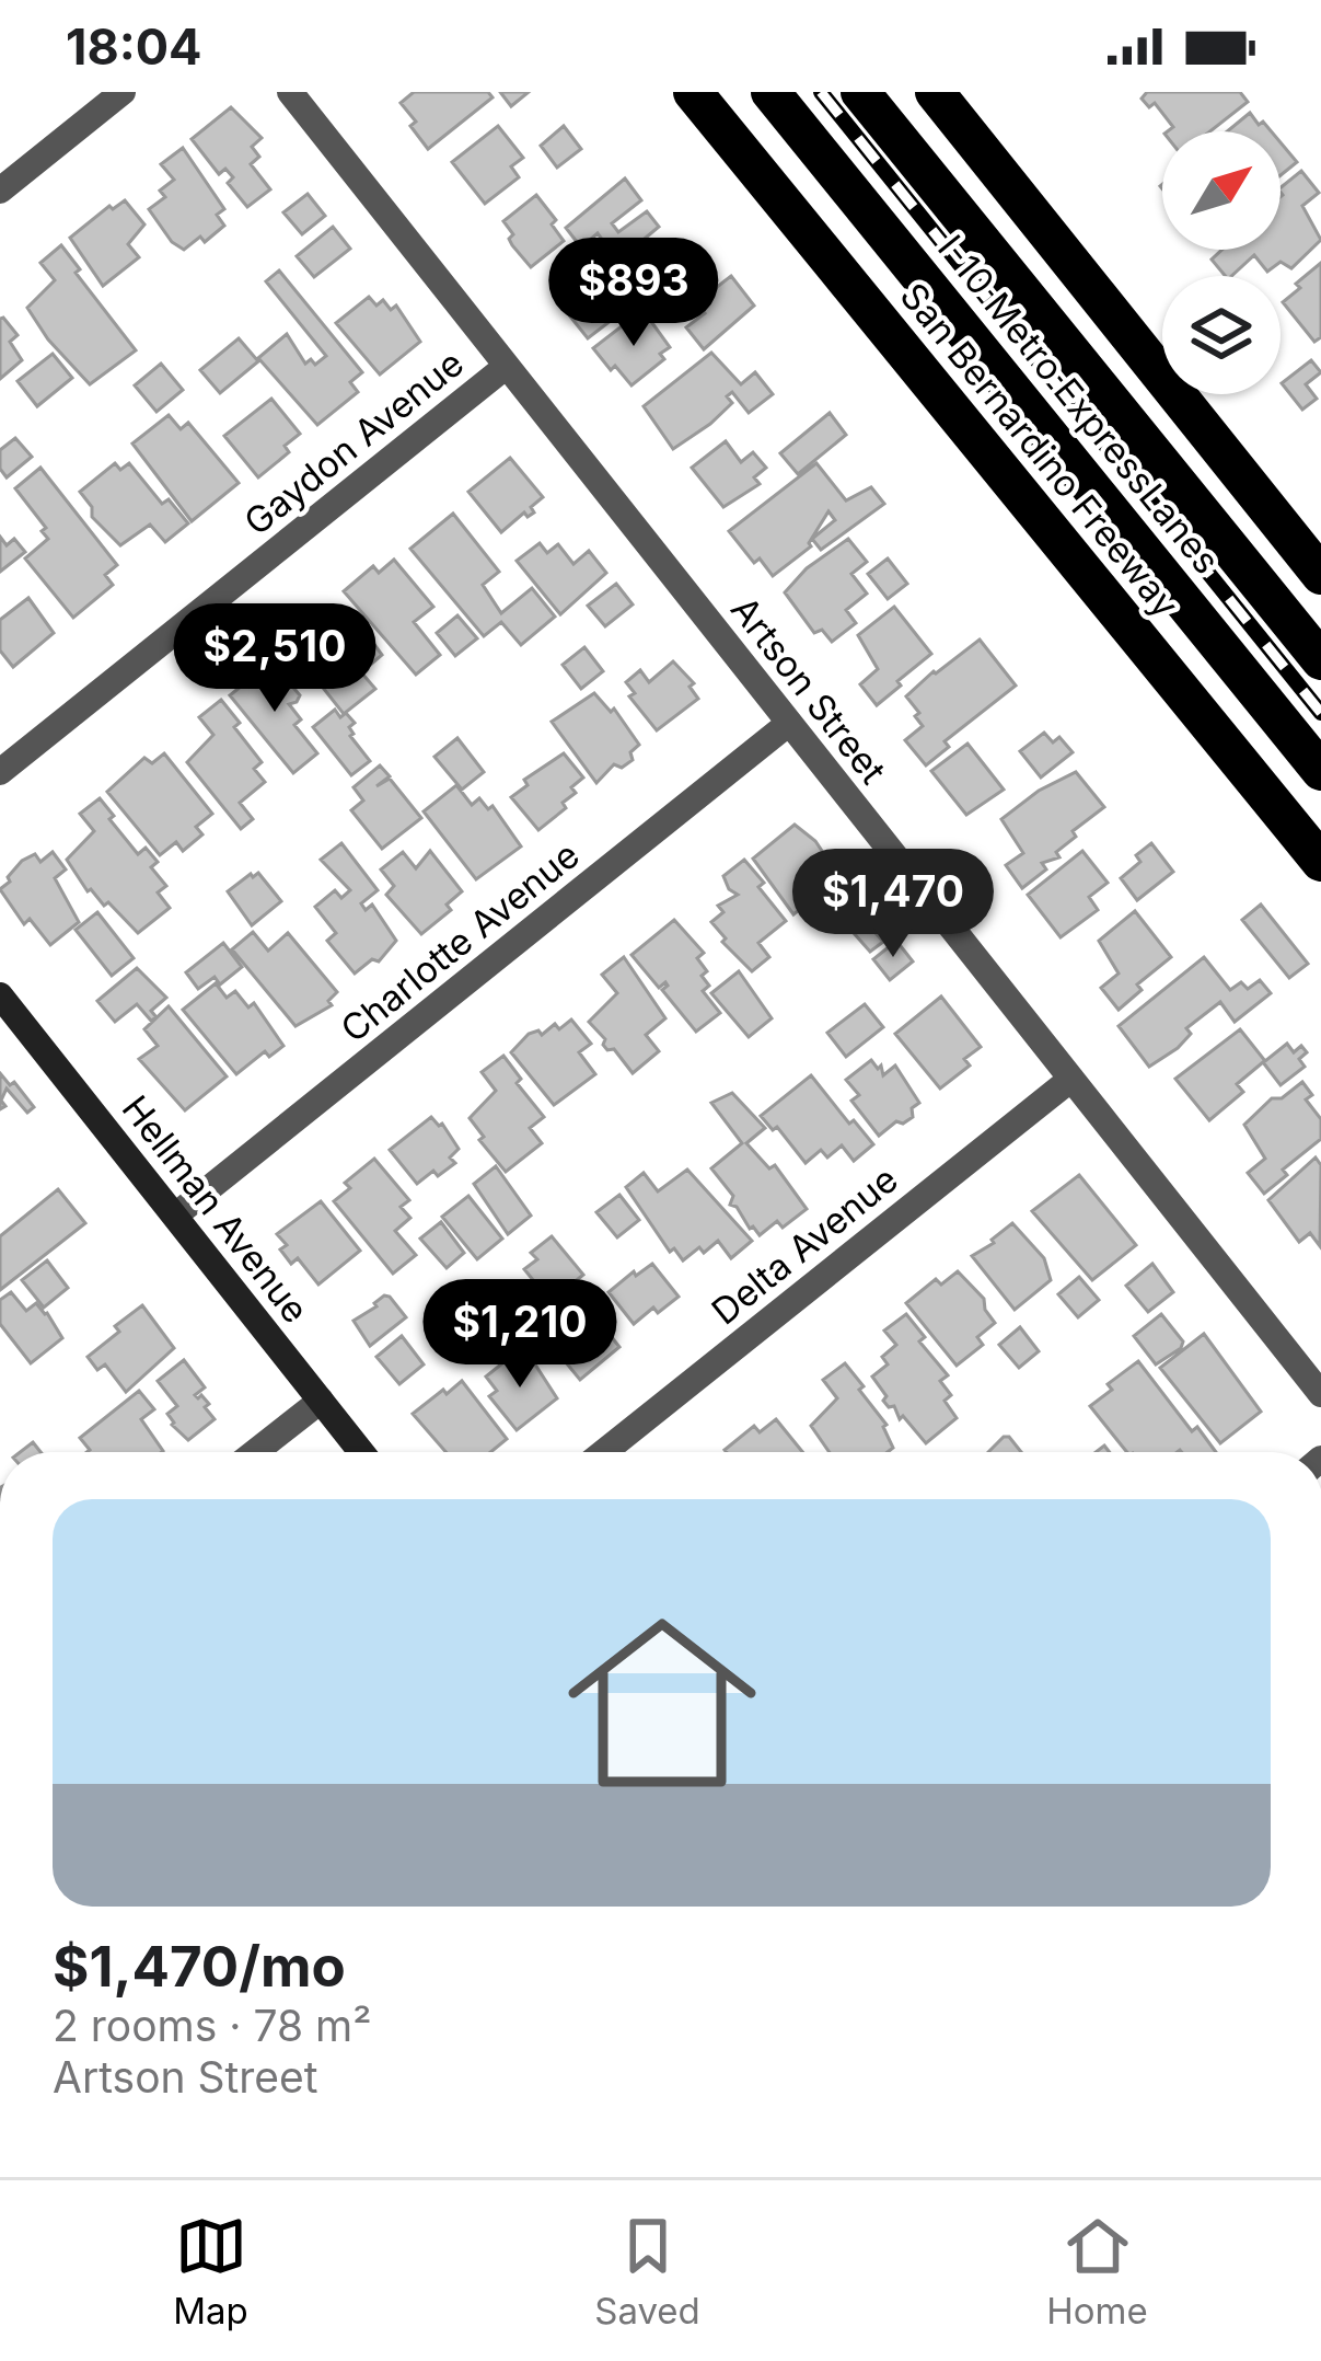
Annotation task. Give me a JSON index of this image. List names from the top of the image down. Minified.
{"streets":{"highway":["I-10 Metro ExpressLanes","San Bernardino Freeway"],"street":["Gaydon Avenue","Artson Street","Charlotte Avenue","Hellman Avenue","Delta Avenue"]},"crossings":[["Gaydon Avenue","Artson Street"],["Artson Street","Charlotte Avenue"],["Artson Street","Delta Avenue"],["Charlotte Avenue","Hellman Avenue"]],"north":"top right","page":{"status":"18:04","price":["$893","$2,510","$1,470","$1,210"],"list":[{"name":"$1,470/mo","note":"2 rooms · 78 m² · Artson Street"}],"tabs":["Map","Saved","Home"]}}
